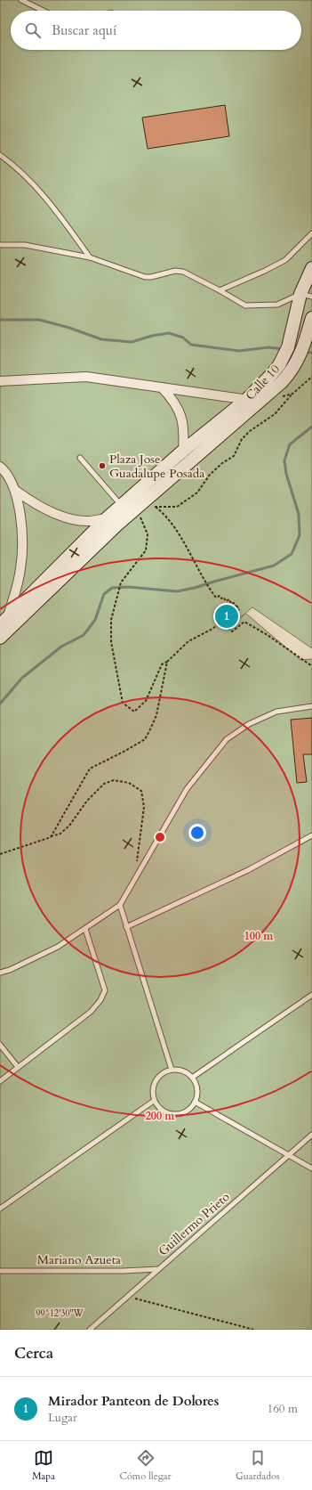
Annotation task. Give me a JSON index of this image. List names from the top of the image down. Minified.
{"streets":{"street":["Calle 10"],"lane":["Guillermo Prieto","Mariano Azueta"]},"crossings":[["Guillermo Prieto","Mariano Azueta"]],"places":["Plaza Jose Guadalupe Posada"],"page":{"search":"Buscar aquí","pins":"1","heading":"Cerca","list":[{"mark":"1","name":"Mirador Panteon de Dolores","note":"Lugar","value":"160 m"}],"nav":["Mapa","Cómo llegar","Guardados"]},"coordinates":["99°12'30\"W"],"rings":["100 m","200 m"]}
